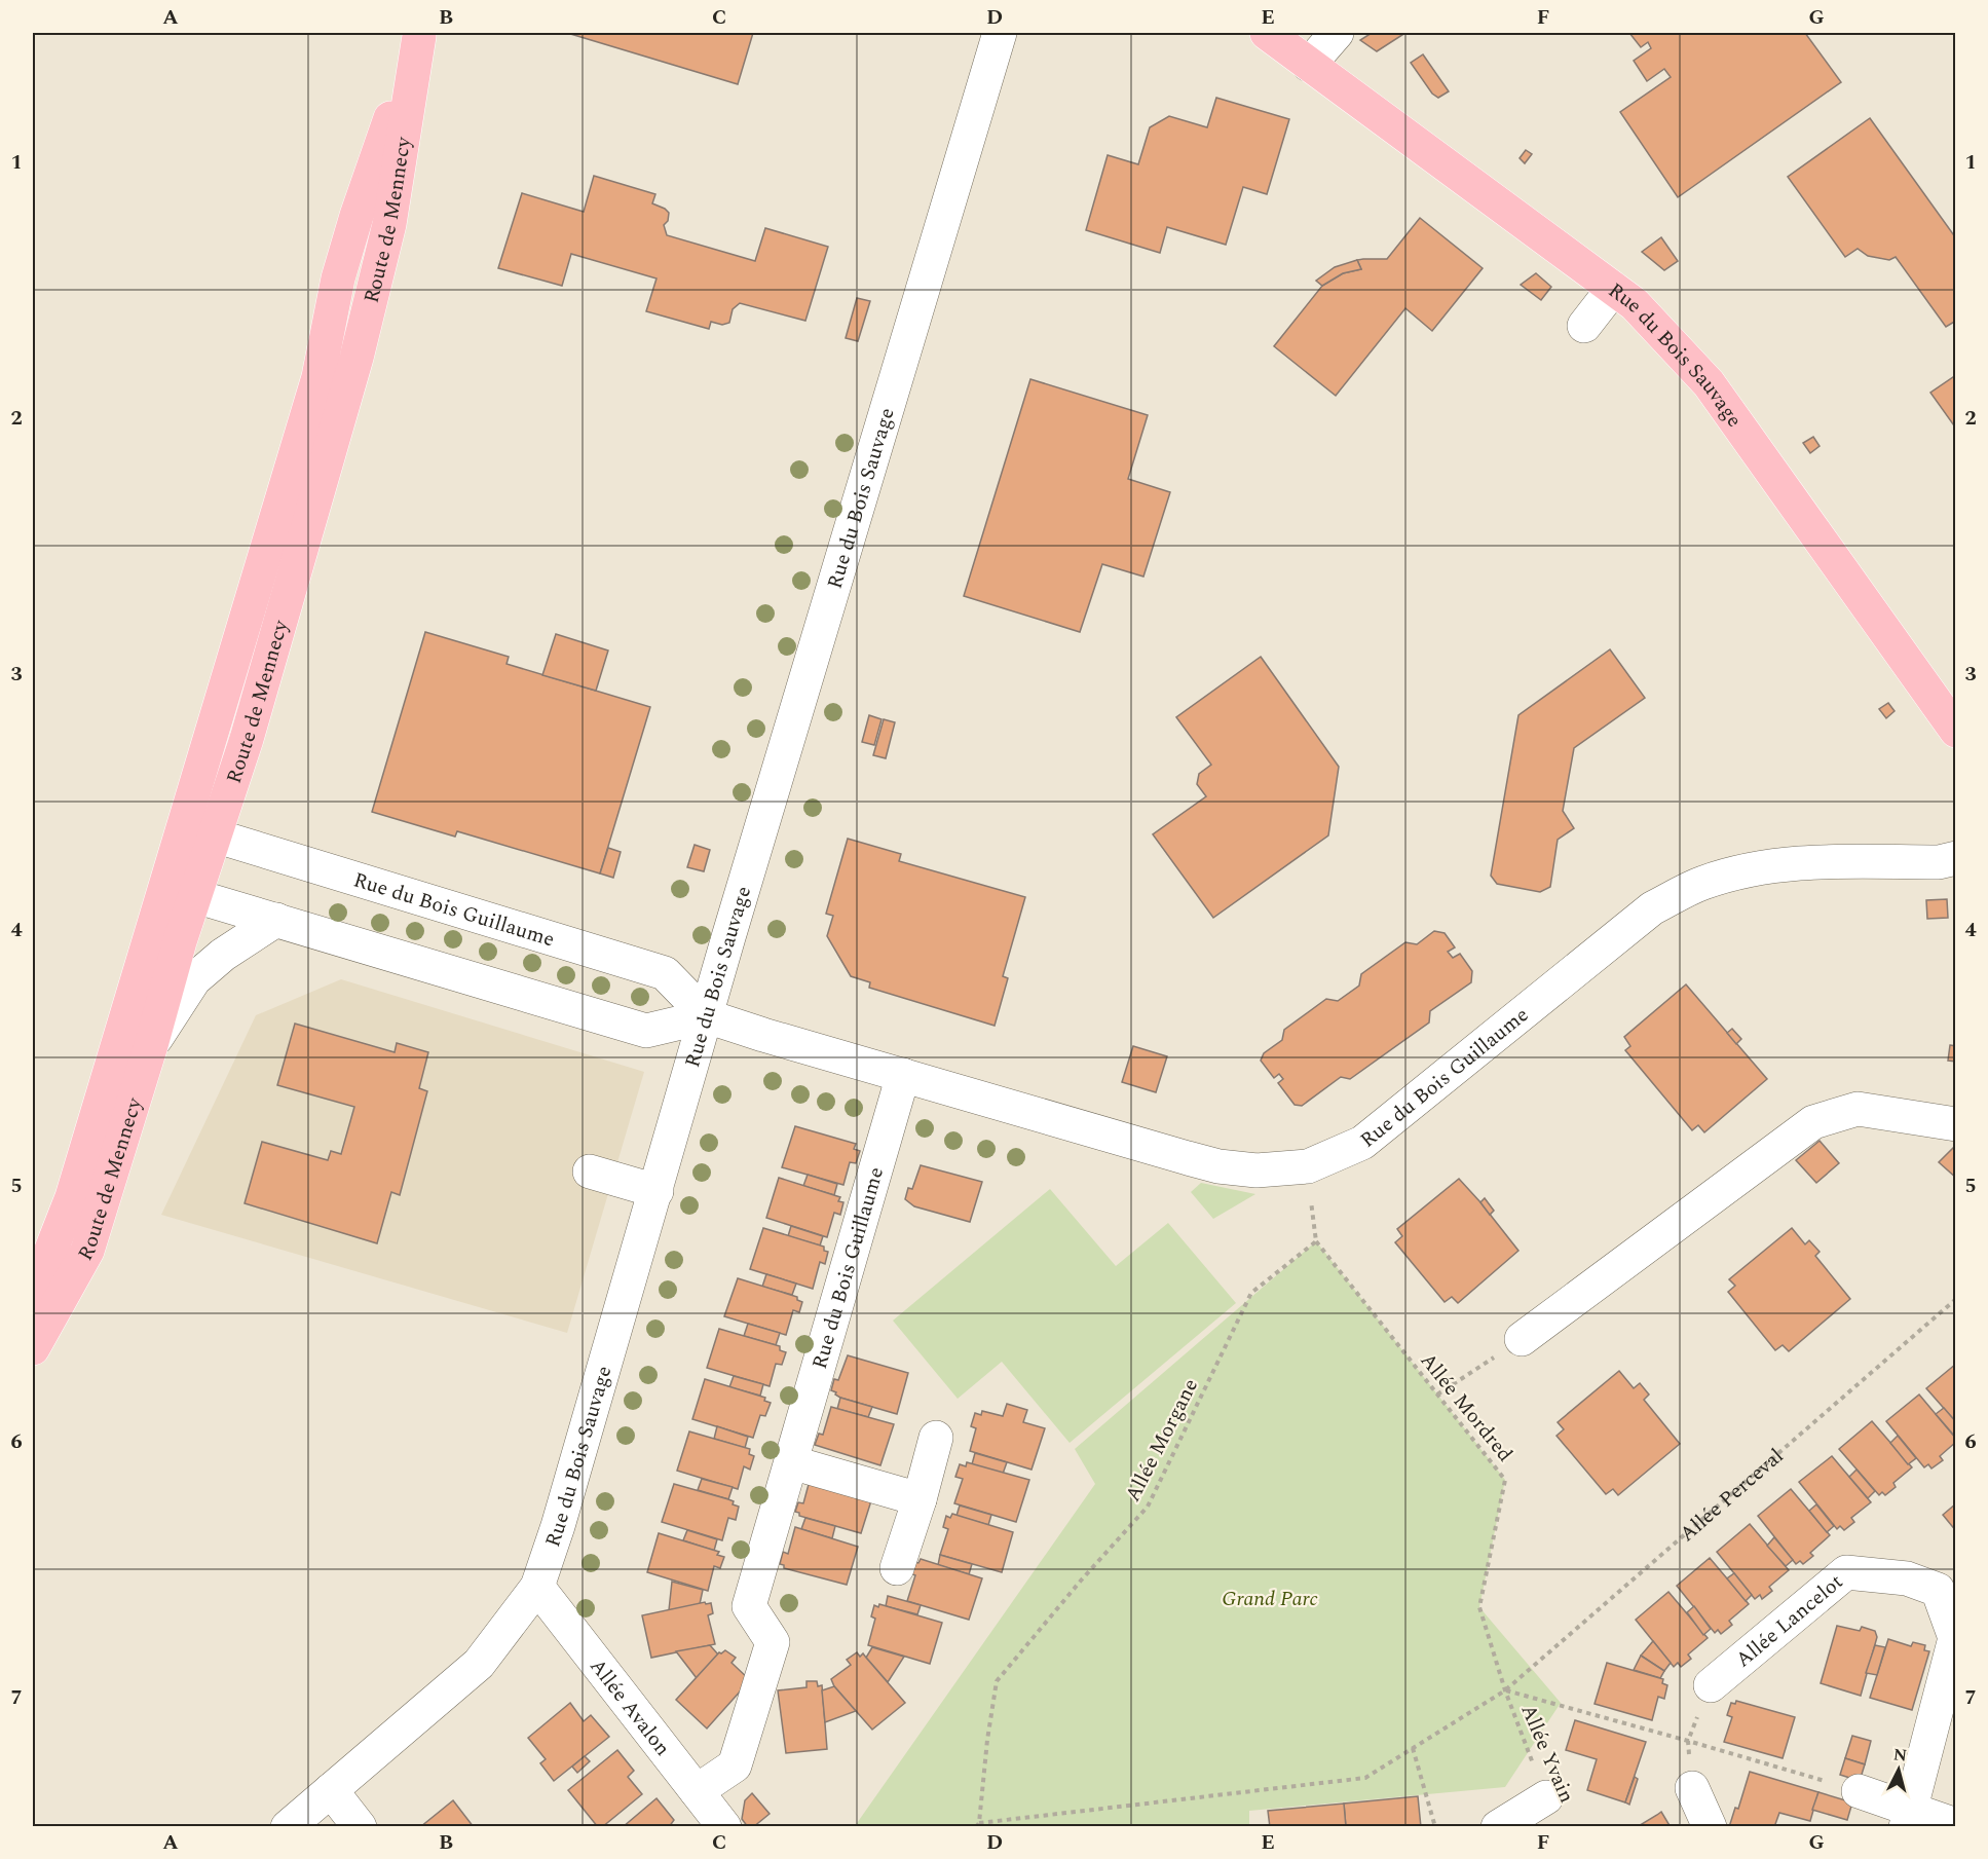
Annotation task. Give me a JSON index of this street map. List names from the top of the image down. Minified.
{"streets":{"main road":["Route de Mennecy","Rue du Bois Sauvage"],"street":["Rue du Bois Guillaume","Allée Lancelot","Allée Avalon"],"path":["Allée Mordred","Allée Morgane","Allée Perceval","Allée Yvain"]},"crossings":[["Route de Mennecy","Rue du Bois Guillaume"],["Rue du Bois Sauvage","Rue du Bois Guillaume"],["Rue du Bois Sauvage","Allée Avalon"],["Rue du Bois Guillaume","Allée Avalon"],["Allée Mordred","Allée Morgane"],["Allée Mordred","Allée Perceval"],["Allée Mordred","Allée Yvain"],["Allée Morgane","Allée Perceval"],["Allée Morgane","Allée Yvain"],["Allée Perceval","Allée Yvain"]],"parks":["Grand Parc"],"north":"top","grid":{"columns":["A","B","C","D","E","F","G"],"rows":["1","2","3","4","5","6","7"]}}
